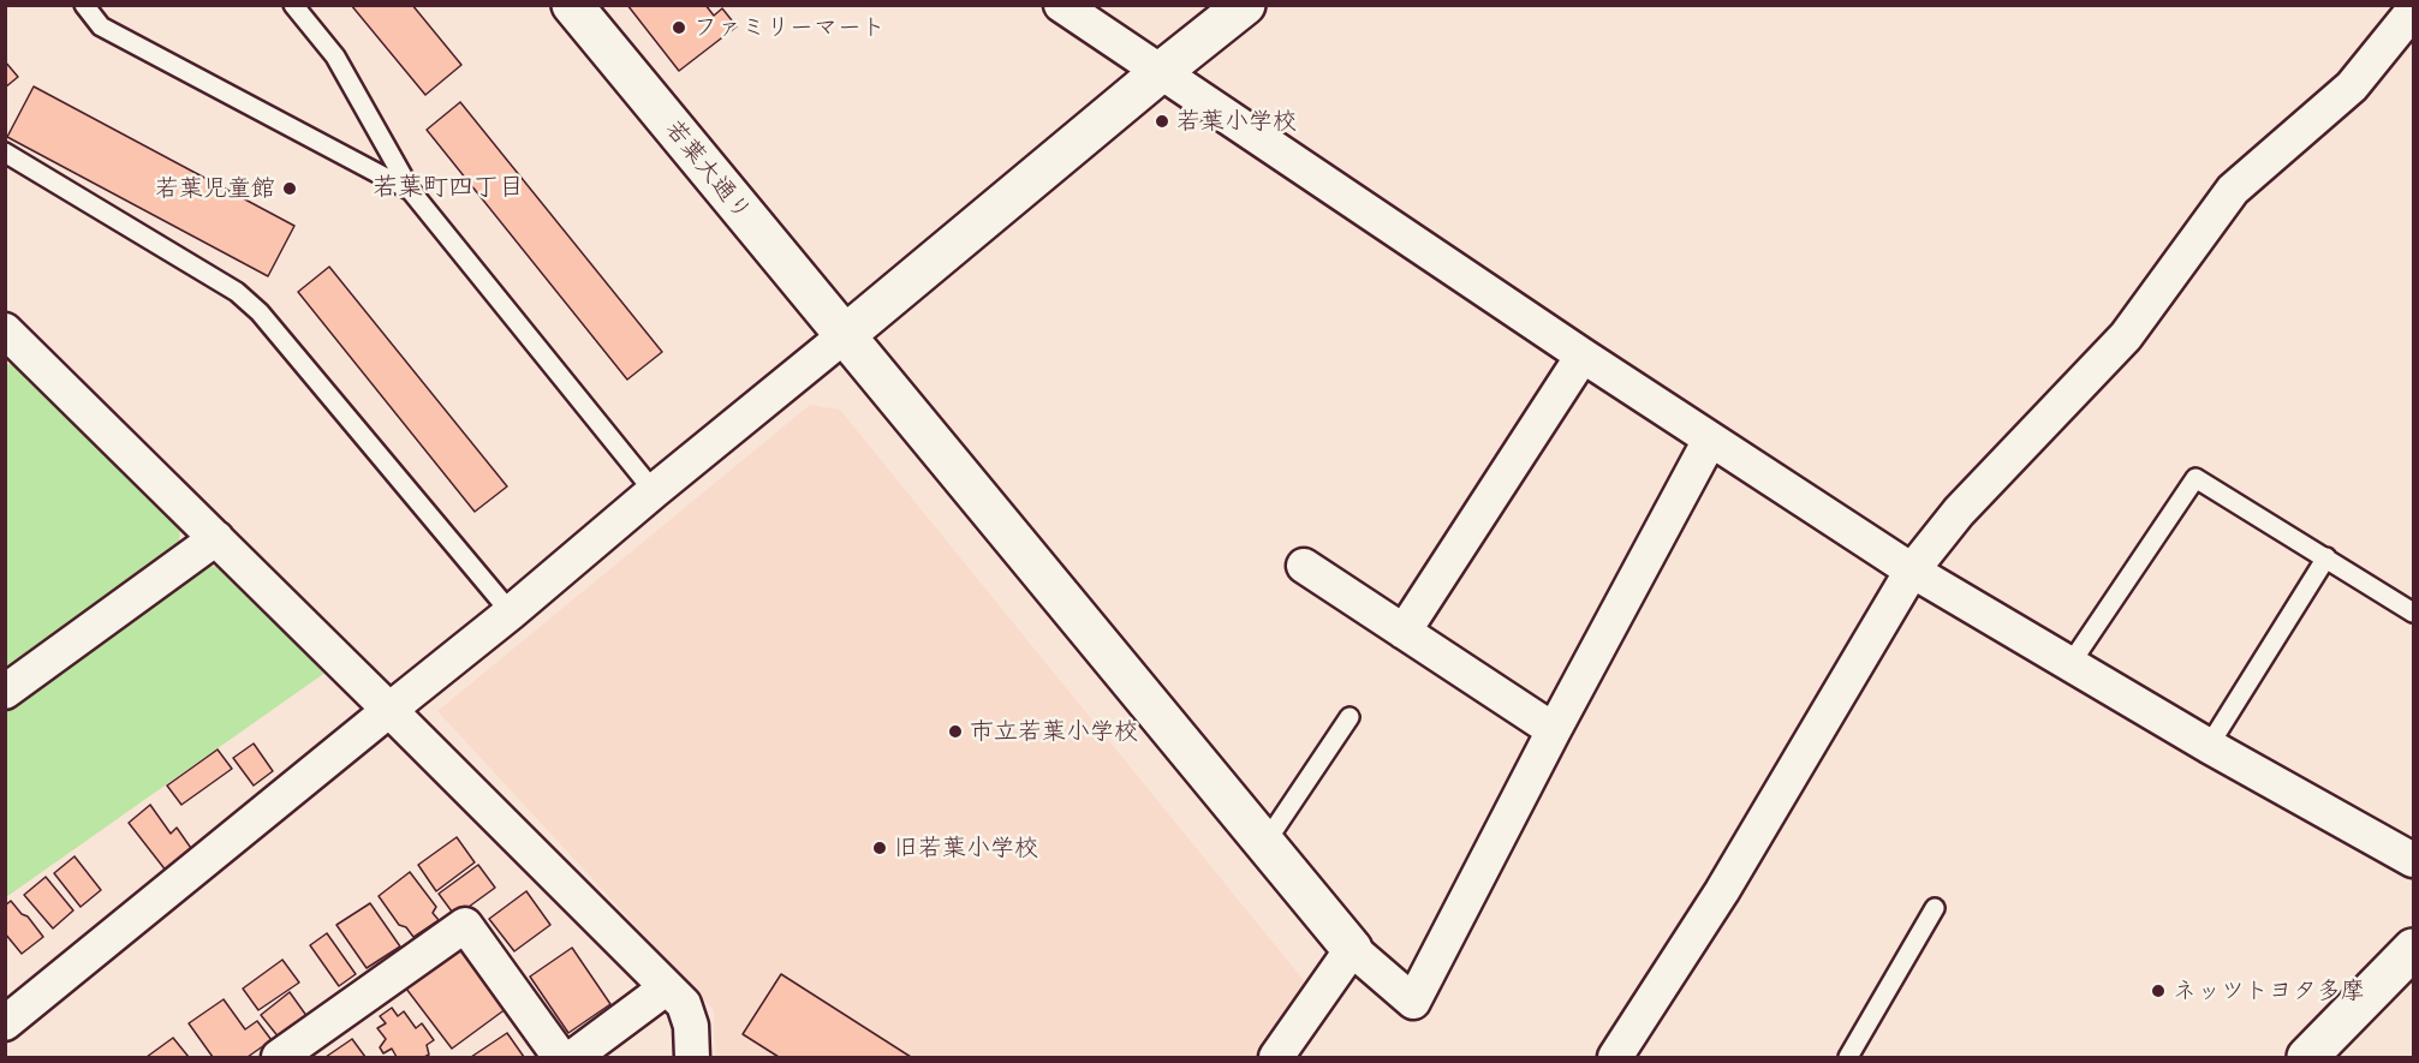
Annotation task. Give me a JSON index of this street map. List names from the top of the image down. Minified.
{"streets":{"street":["若葉大通り"]},"districts":["若葉町四丁目"],"places":["ファミリーマート","若葉小学校","若葉児童館","市立若葉小学校","旧若葉小学校","ネッツトヨタ多摩"]}
